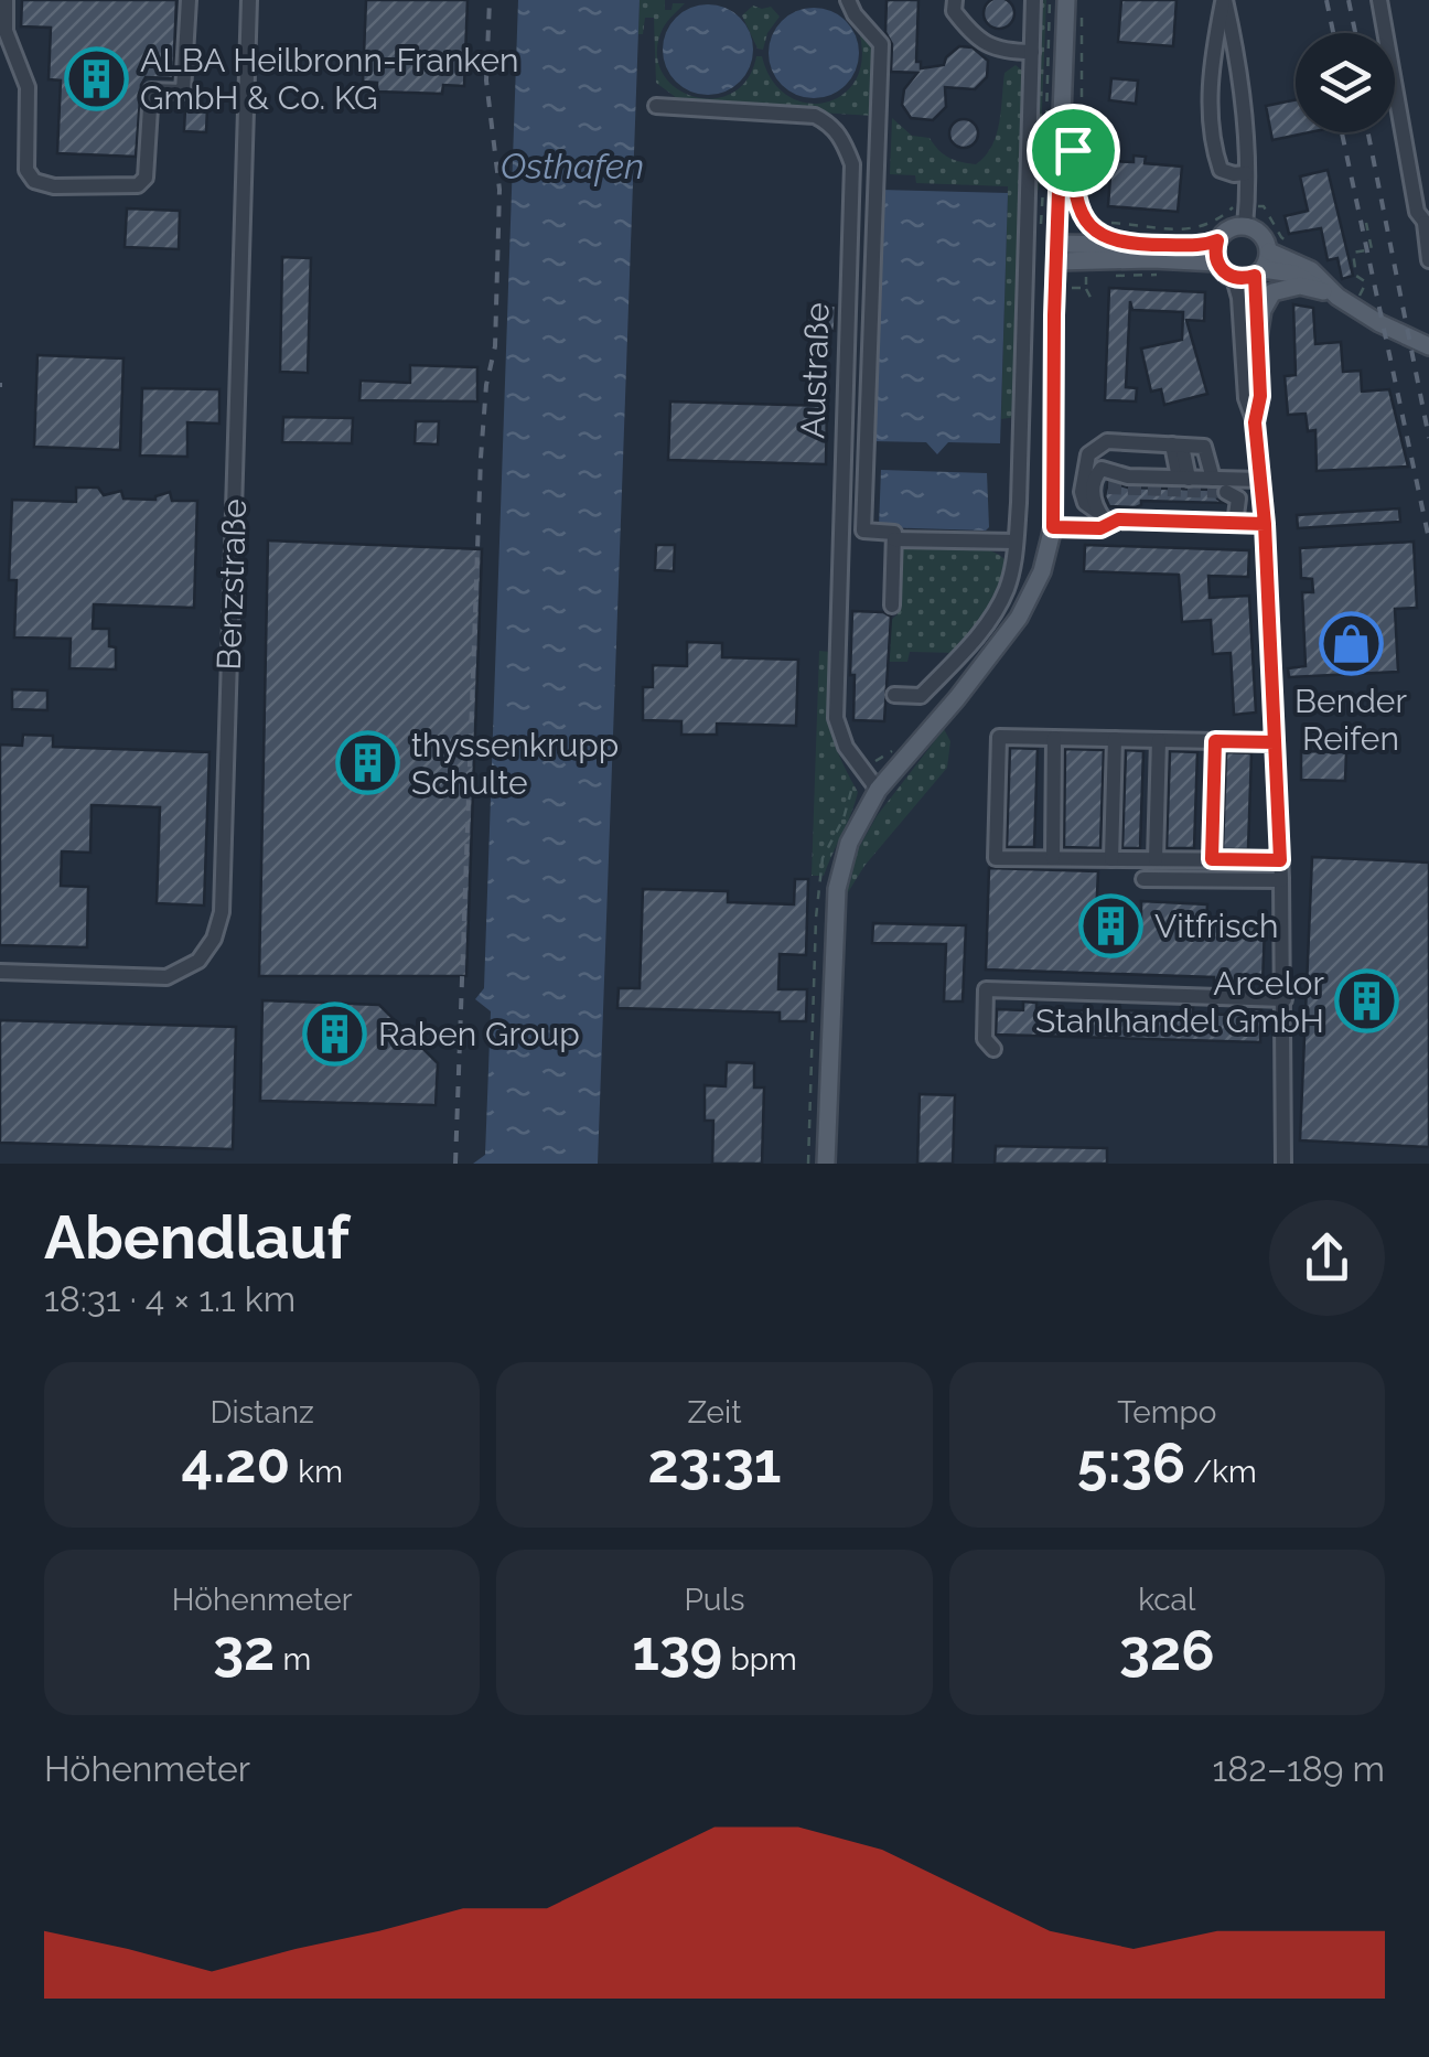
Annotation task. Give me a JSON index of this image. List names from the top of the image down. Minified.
{"streets":{"street":["Austraße","Benzstraße"]},"water":["Osthafen"],"places":{"building":["ALBA Heilbronn-Franken GmbH & Co. KG","thyssenkrupp Schulte","Vitfrisch","Arcelor Stahlhandel GmbH","Raben Group"],"shop":["Bender Reifen"]},"page":{"heading":["Abendlauf","18:31 · 4 × 1.1 km"],"stats":[["Distanz","4.20 km"],["Zeit","23:31"],["Tempo","5:36 /km"],["Höhenmeter","32 m"],["Puls","139 bpm"],["kcal","326"]],"chart":["Höhenmeter","182–189 m"]}}
